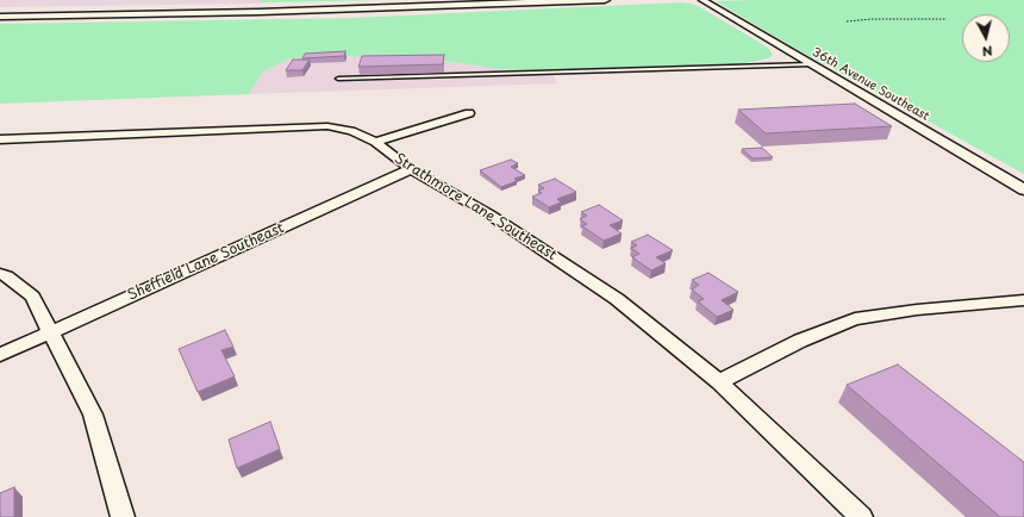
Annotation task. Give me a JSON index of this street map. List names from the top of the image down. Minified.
{"streets":{"street":["36th Avenue Southeast","Strathmore Lane Southeast","Sheffield Lane Southeast"]},"crossings":[["Strathmore Lane Southeast","Sheffield Lane Southeast"]],"north":"bottom"}
